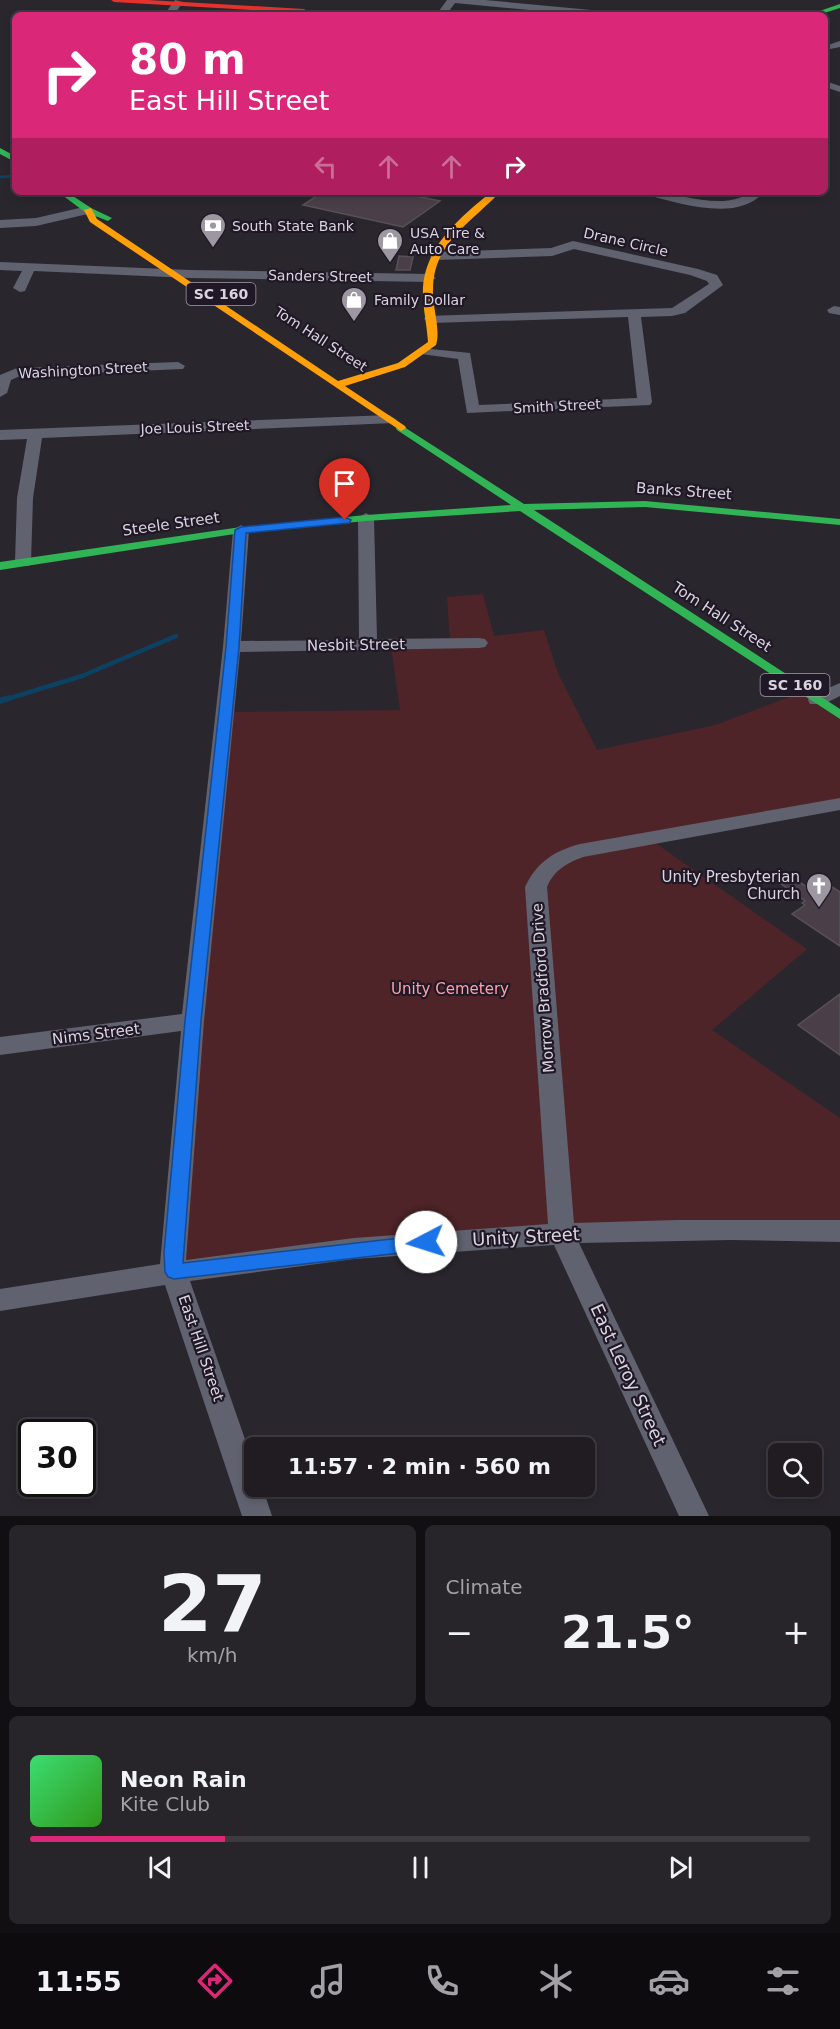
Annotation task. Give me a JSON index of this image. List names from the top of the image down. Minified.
{"streets":{"main road":["SC 160","Tom Hall Street","Banks Street","Steele Street"],"street":["Drane Circle","Sanders Street","Washington Street","Smith Street","Joe Louis Street","Nesbit Street","Morrow Bradford Drive","Nims Street","Unity Street","East Hill Street","East Leroy Street"]},"crossings":[["Drane Circle","Smith Street"],["Sanders Street","Tom Hall Street"],["Tom Hall Street","Joe Louis Street"],["Tom Hall Street","Banks Street"],["Tom Hall Street","Steele Street"],["Banks Street","Steele Street"],["Steele Street","East Hill Street"],["Nesbit Street","East Hill Street"],["Morrow Bradford Drive","Unity Street"],["Morrow Bradford Drive","East Leroy Street"],["Nims Street","East Hill Street"],["Unity Street","East Hill Street"],["Unity Street","East Leroy Street"]],"parks":["Unity Cemetery"],"places":{"bank":["South State Bank"],"shop":["USA Tire & Auto Care","Family Dollar"],"church":["Unity Presbyterian Church"]},"page":{"turn":["80 m","East Hill Street"],"limit":"30","trip":"11:57 · 2 min · 560 m","tile":[["27","km/h"],"Climate"],"heat":["−","21.5°","+"],"song":["Neon Rain","Kite Club"],"tabs":"11:55"}}
